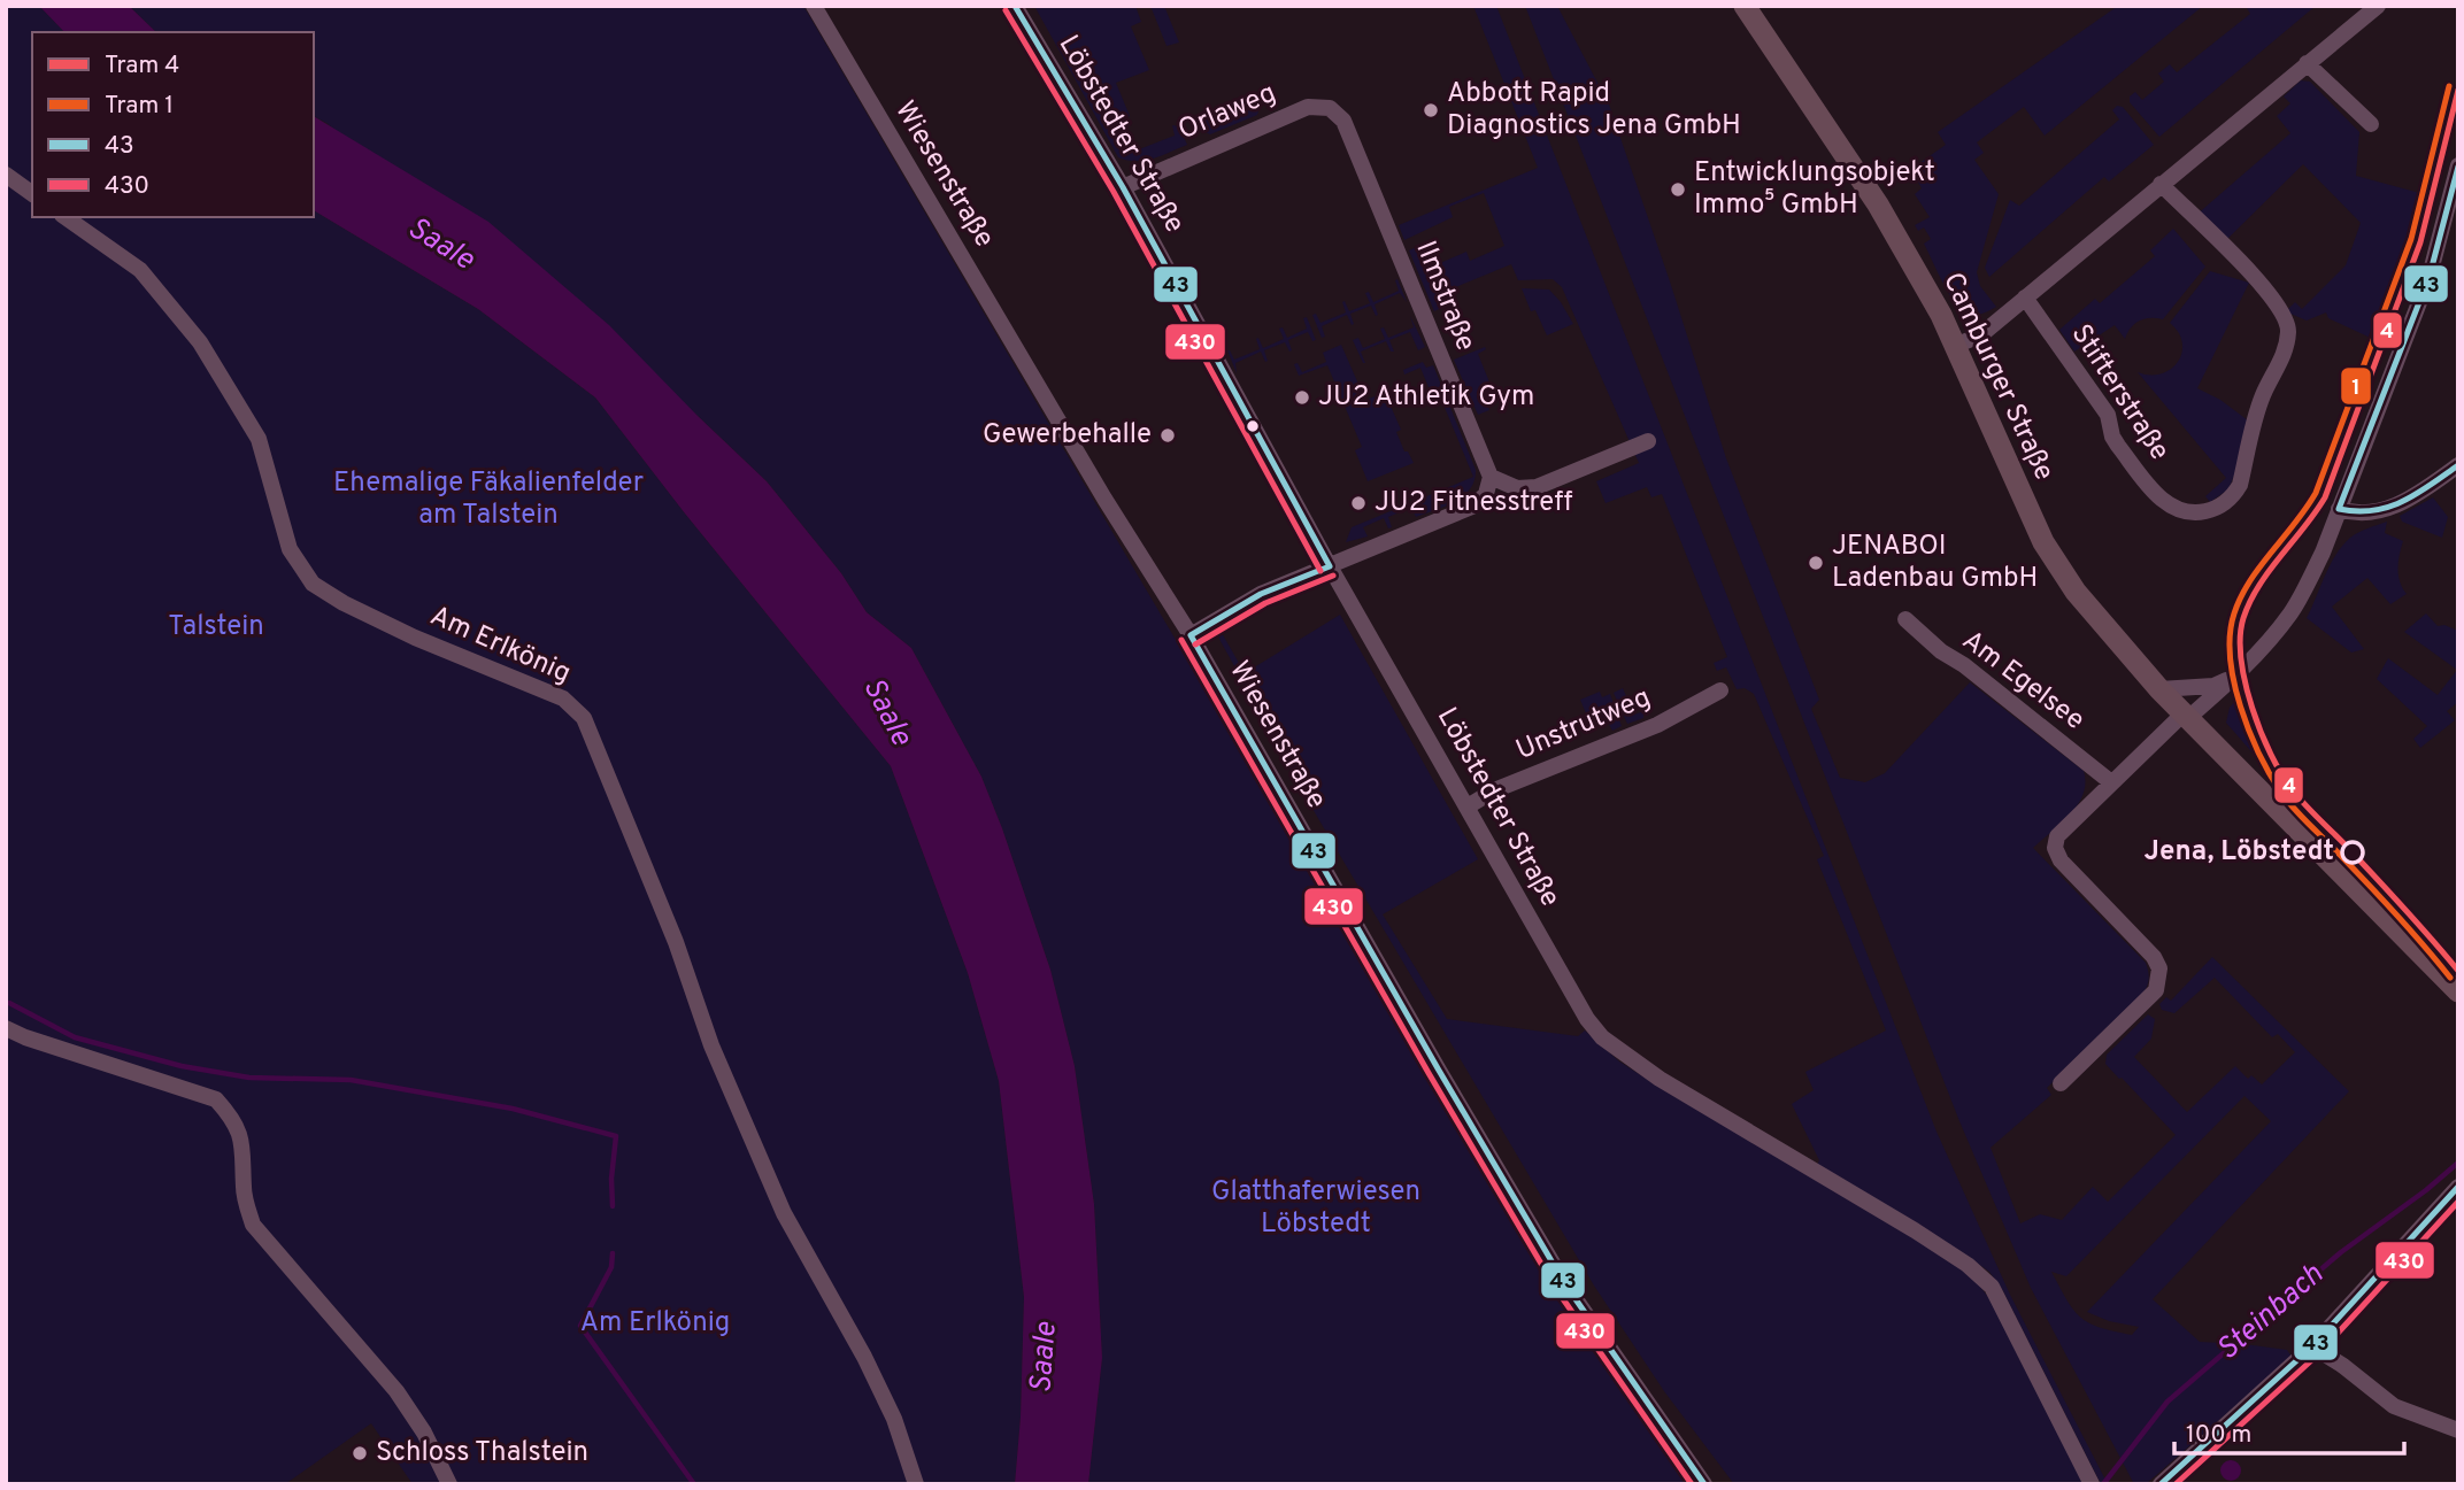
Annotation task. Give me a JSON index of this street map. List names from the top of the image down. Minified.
{"streets":{"main road":["Camburger Straße"],"street":["Orlaweg","Löbstedter Straße","Wiesenstraße","Ilmstraße","Stifterstraße","Am Erlkönig","Am Egelsee","Unstrutweg"]},"crossings":[["Orlaweg","Löbstedter Straße"],["Orlaweg","Ilmstraße"],["Löbstedter Straße","Unstrutweg"]],"water":["Saale","Steinbach"],"parks":["Ehemalige Fäkalienfelder am Talstein","Talstein","Glatthaferwiesen Löbstedt","Am Erlkönig"],"places":["Abbott Rapid Diagnostics Jena GmbH","Entwicklungsobjekt Immo⁵ GmbH","JU2 Athletik Gym","Gewerbehalle","JU2 Fitnesstreff","JENABOI Ladenbau GmbH","Jena, Löbstedt","Schloss Thalstein"],"lines":["transit line 43","transit line 430","tram line 1","tram line 4"],"legend":["Tram 4","Tram 1","43","430"],"scale_bar":"100 m"}
